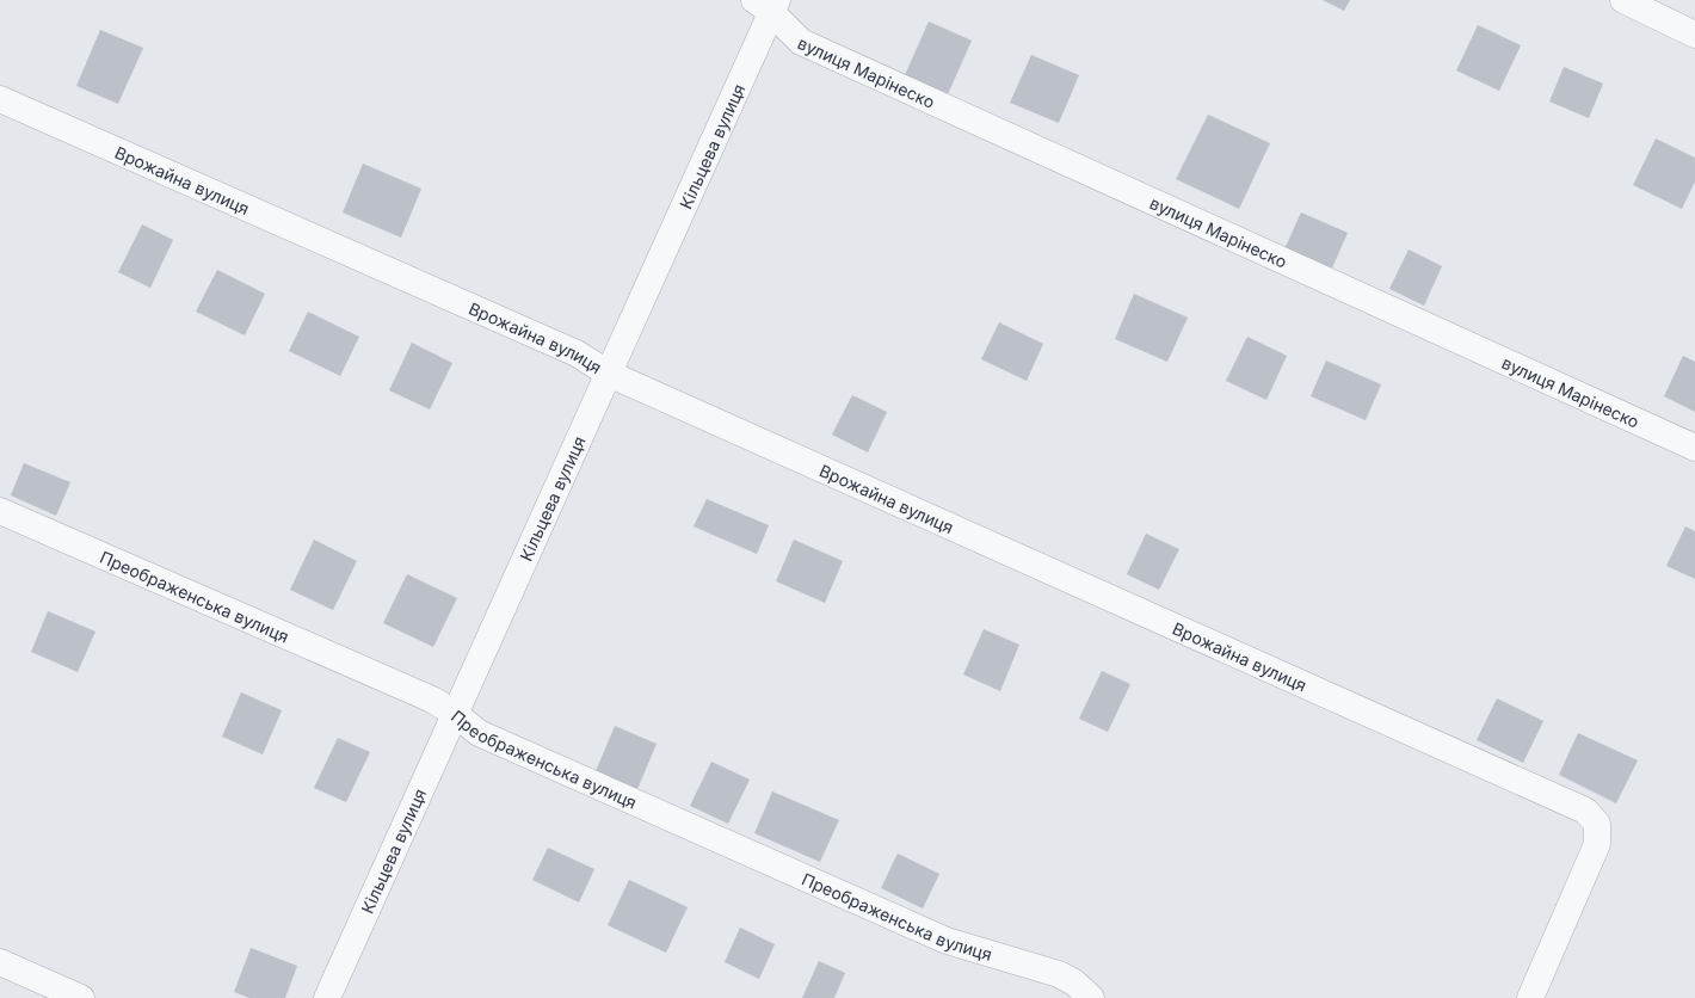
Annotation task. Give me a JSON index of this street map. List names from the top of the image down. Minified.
{"streets":{"street":["вулиця Марінеско","Кільцева вулиця","Врожайна вулиця","Преображенська вулиця"]},"crossings":[["вулиця Марінеско","Кільцева вулиця"],["Кільцева вулиця","Врожайна вулиця"],["Кільцева вулиця","Преображенська вулиця"]]}
